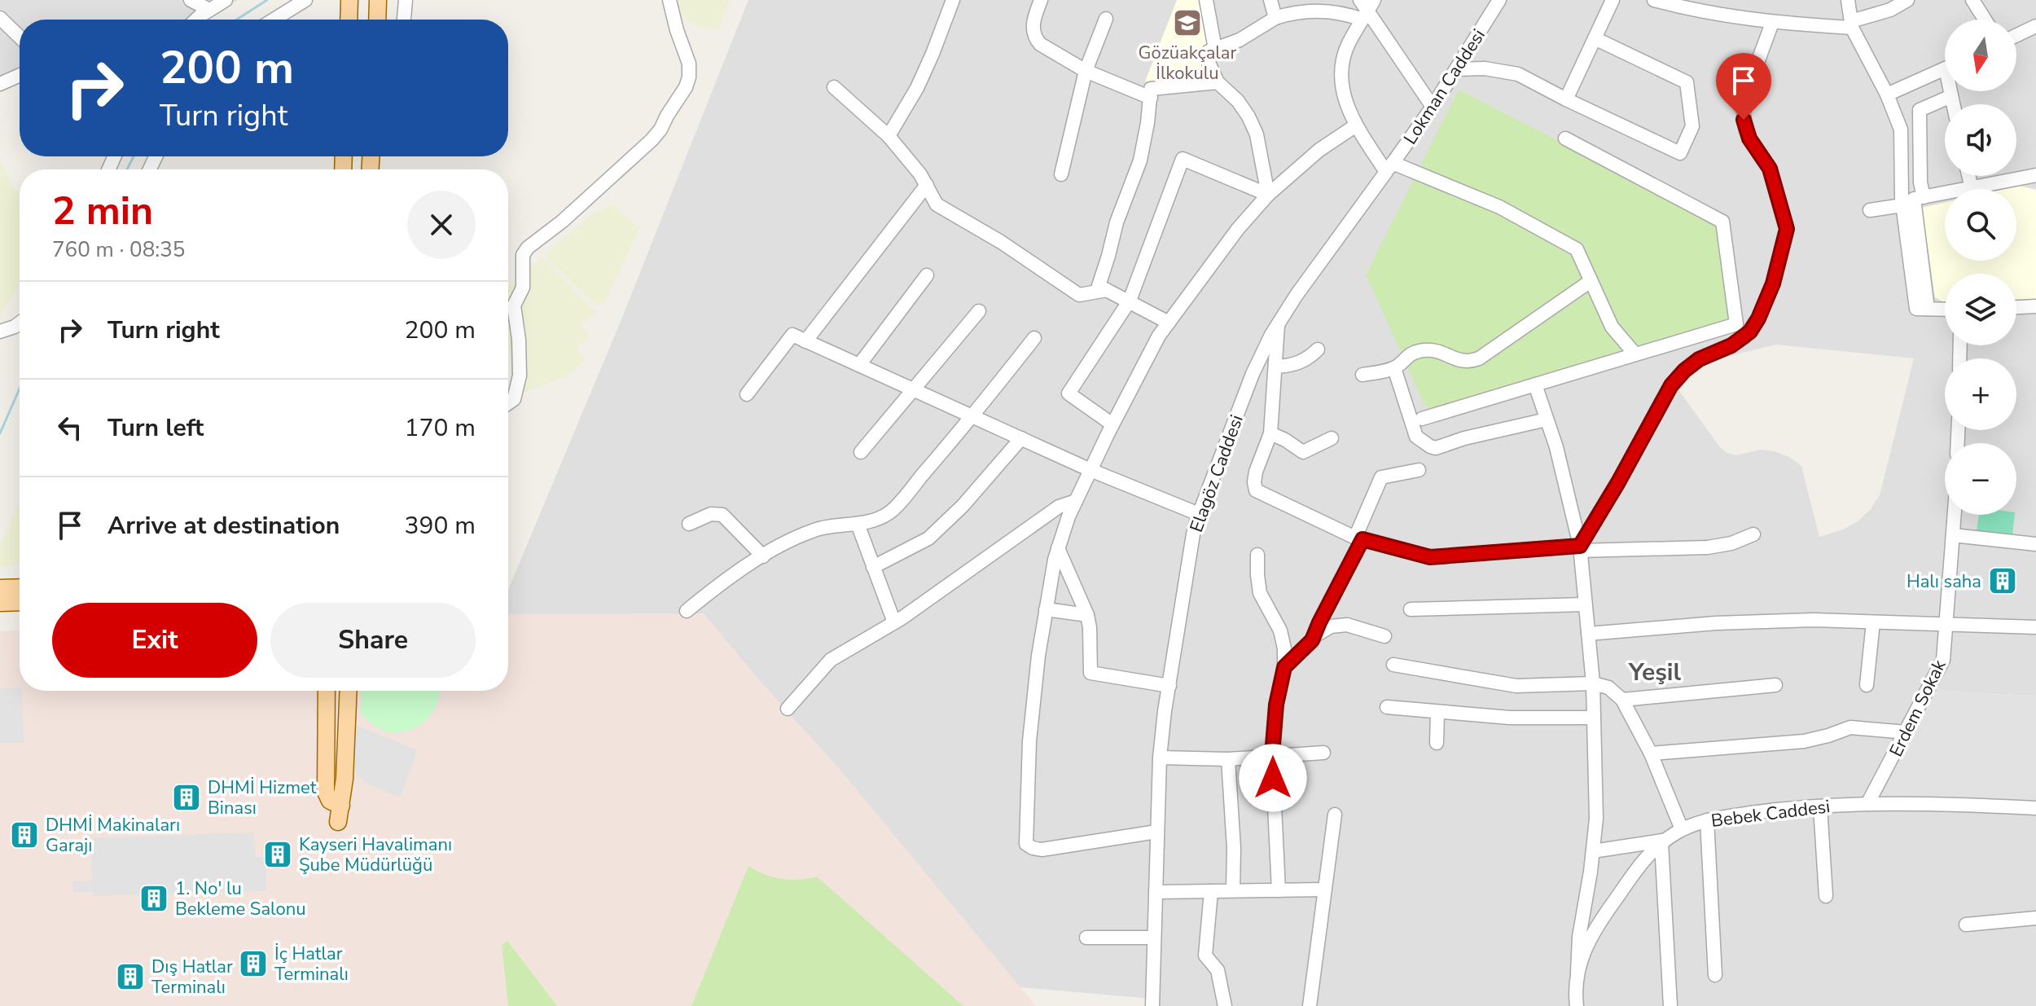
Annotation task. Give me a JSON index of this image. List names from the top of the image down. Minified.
{"streets":{"street":["Lokman Caddesi","Elagöz Caddesi","Erdem Sokak","Bebek Caddesi"]},"crossings":[["Lokman Caddesi","Elagöz Caddesi"],["Erdem Sokak","Bebek Caddesi"]],"districts":["Yeşil"],"places":{"school or university":["Gözüakçalar İlkokulu"],"building":["Halı saha","DHMİ Hizmet Binası","DHMİ Makinaları Garajı","Kayseri Havalimanı Şube Müdürlüğü","1. No' lu Bekleme Salonu","İç Hatlar Terminalı","Dış Hatlar Terminalı"]},"north":"bottom","page":{"map_buttons":["+","−"],"turn":["200 m","Turn right"],"heading":["2 min","760 m · 08:35"],"list":[{"name":"Turn right","value":"200 m"},{"name":"Turn left","value":"170 m"},{"name":"Arrive at destination","value":"390 m"}],"buttons":["Exit","Share"]}}
